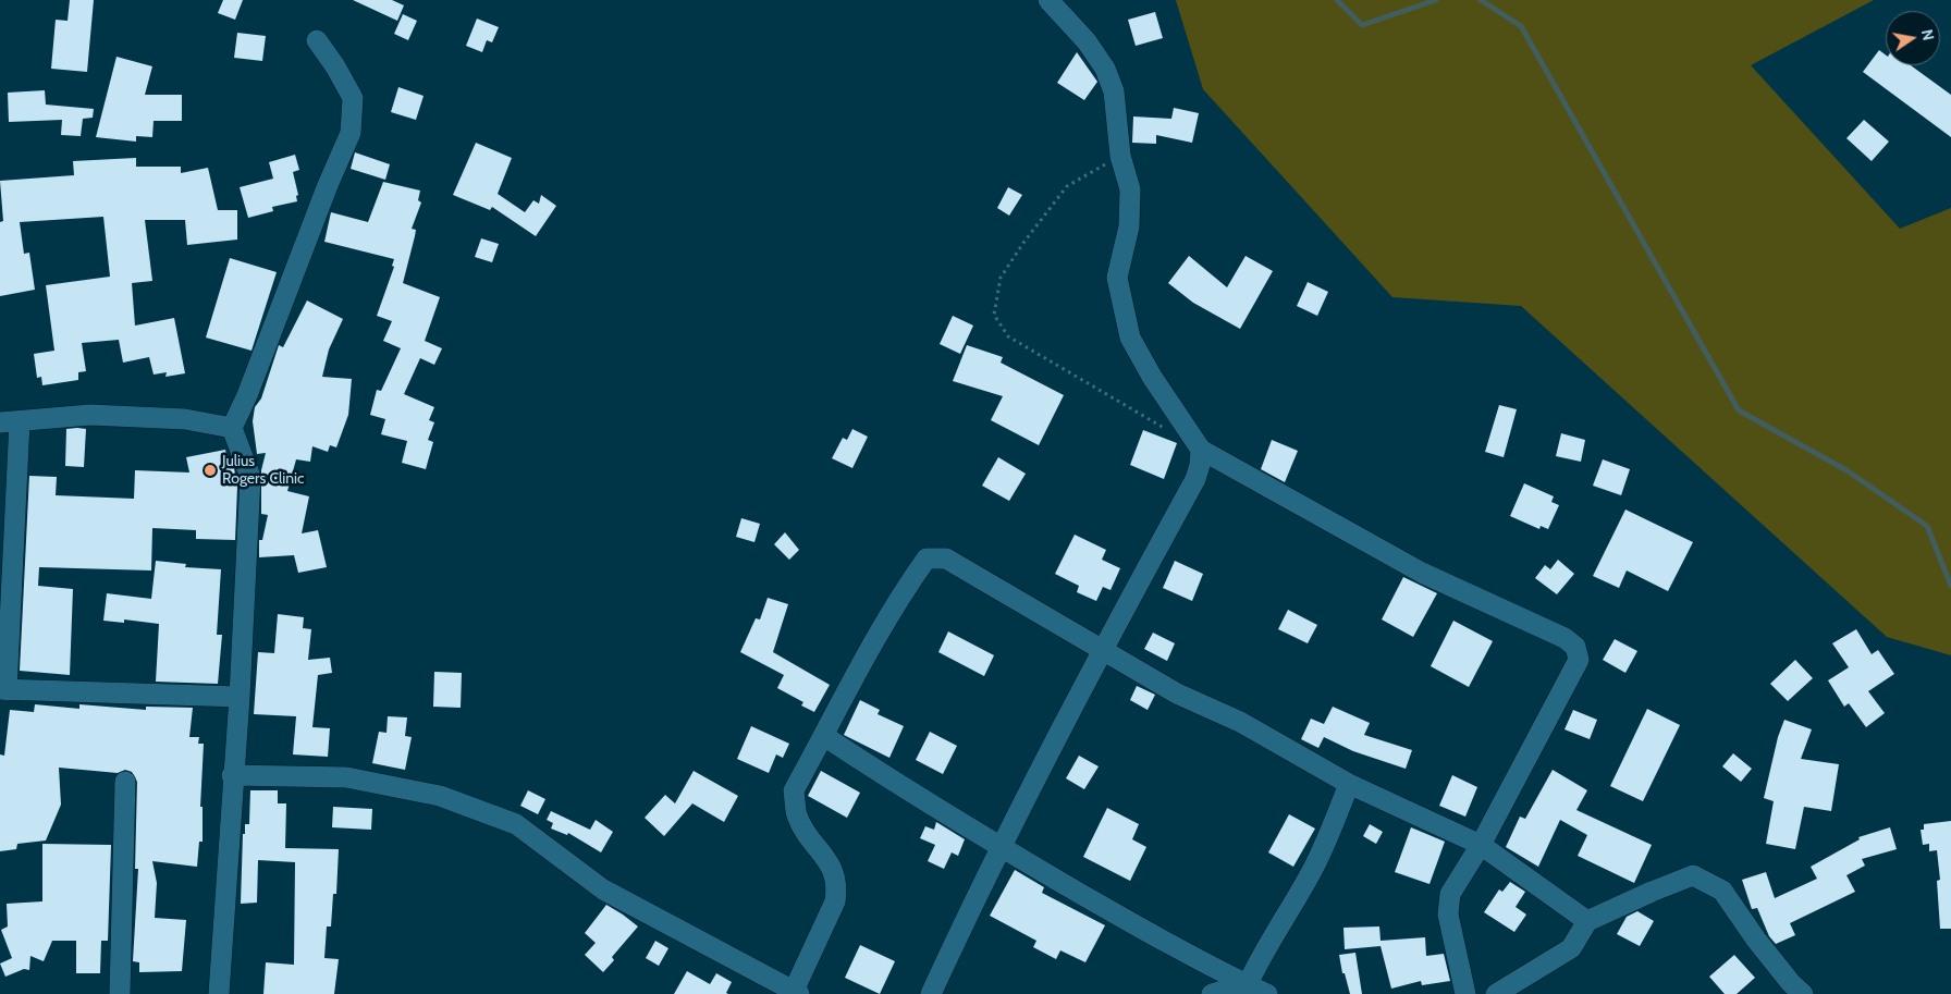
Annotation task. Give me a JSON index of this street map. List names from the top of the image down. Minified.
{"places":["Julius Rogers Clinic"],"north":"right"}
